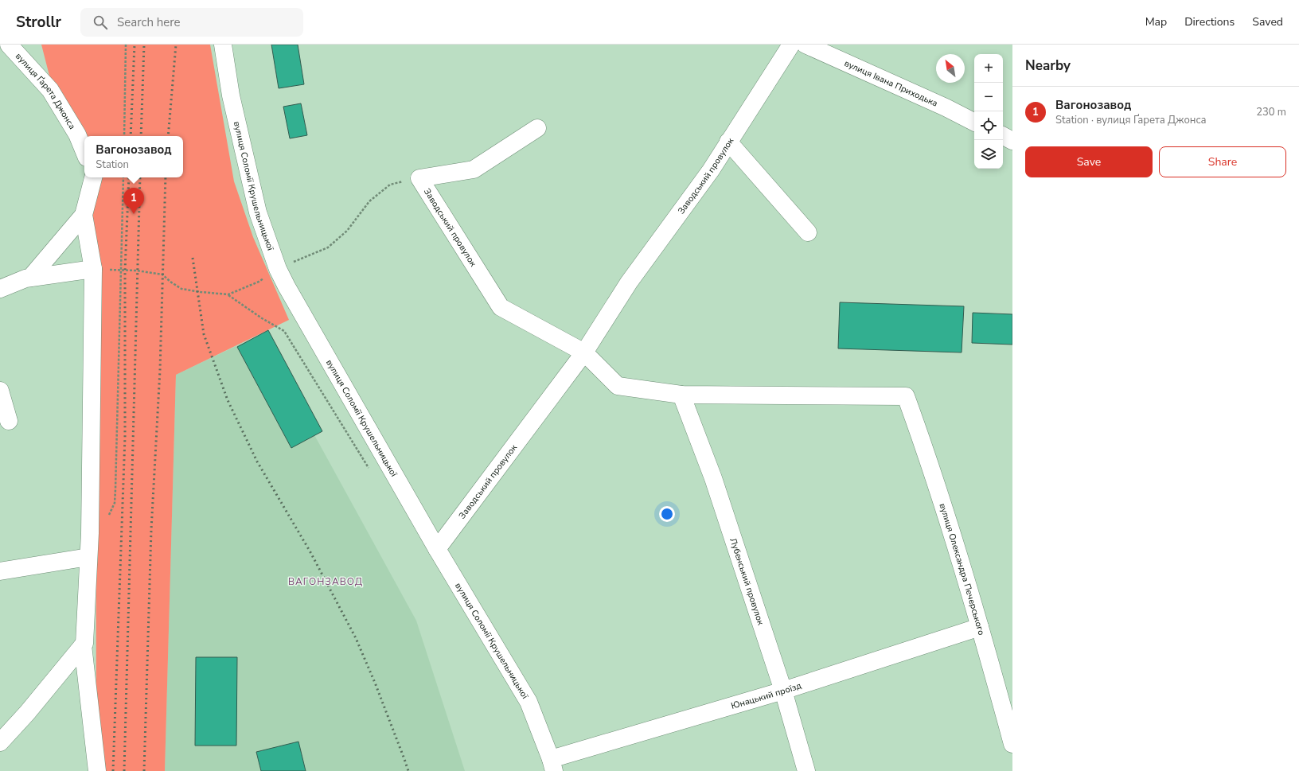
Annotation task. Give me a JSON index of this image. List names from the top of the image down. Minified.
{"streets":{"street":["вулиця Івана Приходька","вулиця Ґарета Джонса","Заводський провулок","вулиця Соломії Крушельницької","вулиця Олександра Печерського","Лубенський провулок","Юнацький проїзд"]},"crossings":[["Заводський провулок","вулиця Соломії Крушельницької"],["вулиця Соломії Крушельницької","Юнацький проїзд"],["вулиця Олександра Печерського","Лубенський провулок"],["вулиця Олександра Печерського","Юнацький проїзд"],["Лубенський провулок","Юнацький проїзд"]],"districts":["ВАГОНЗАВОД"],"north":"top left","page":{"header":"Strollr","search":"Search here","nav":["Map","Directions","Saved"],"heading":"Nearby","map_buttons":["+","−"],"list":[{"mark":"1","name":"Вагонозавод","note":"Station · вулиця Ґарета Джонса","value":"230 m"}],"popup":["Вагонозавод","Station"],"buttons":["Save","Share"],"pins":"1"}}
